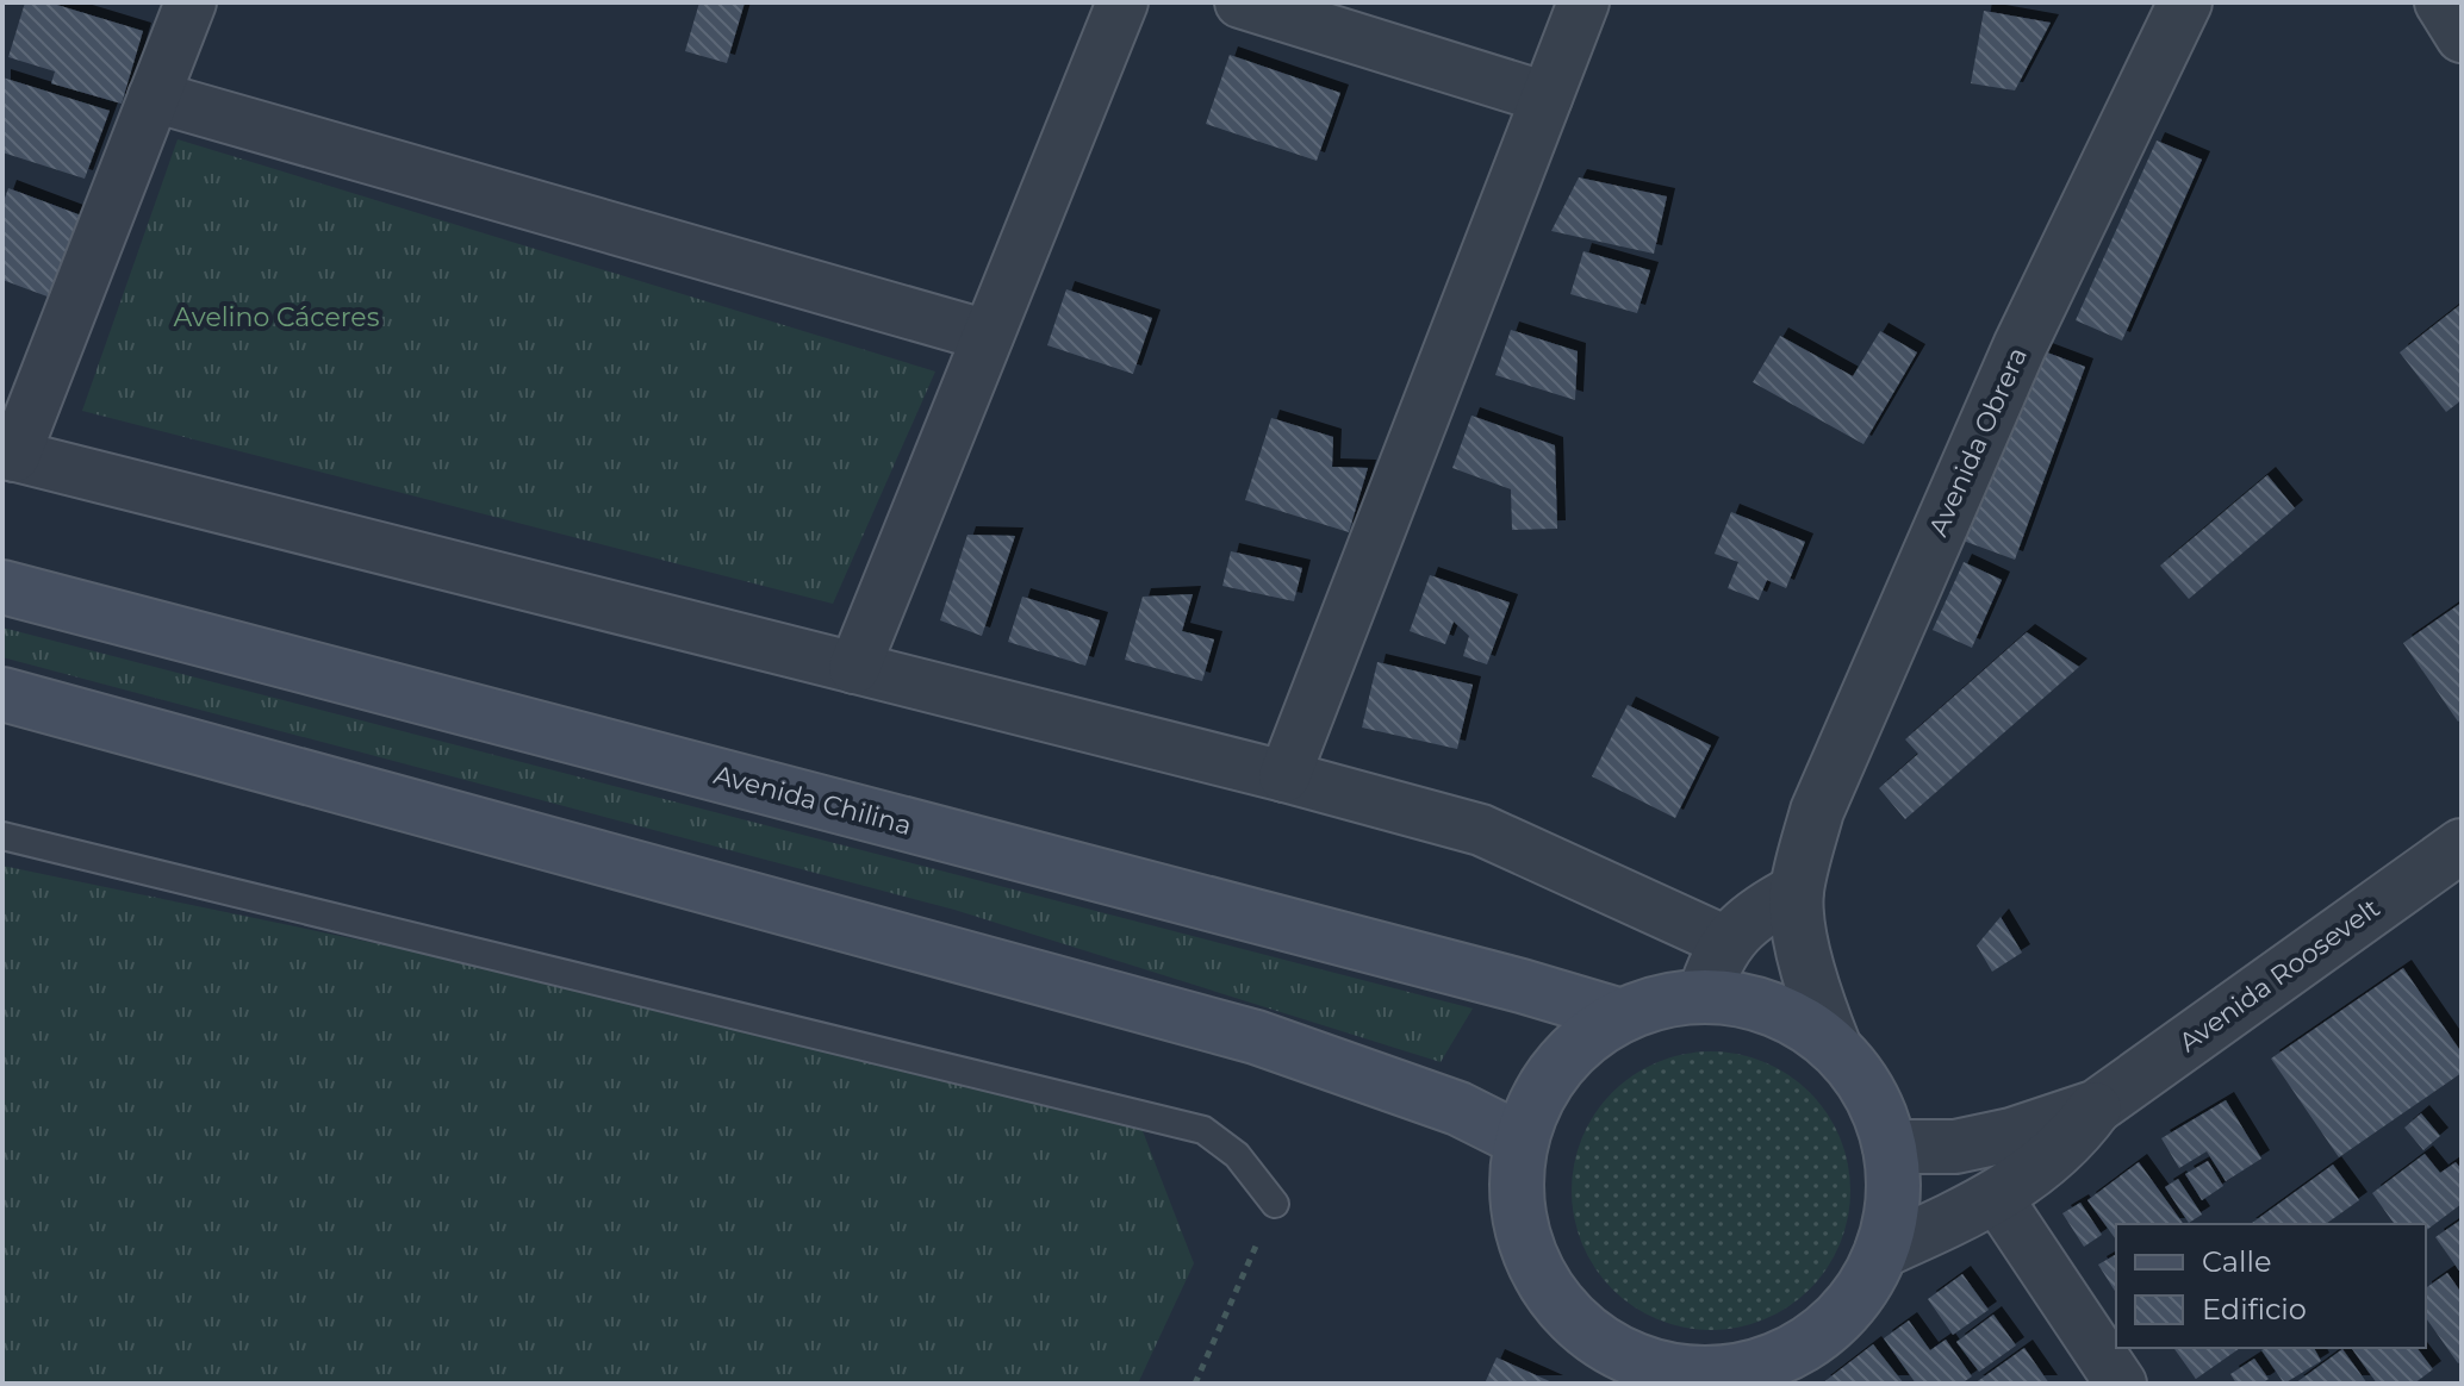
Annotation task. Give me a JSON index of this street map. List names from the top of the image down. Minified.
{"streets":{"main road":["Avenida Chilina"],"street":["Avenida Obrera","Avenida Roosevelt"]},"parks":["Avelino Cáceres"],"legend":["Calle","Edificio"]}
